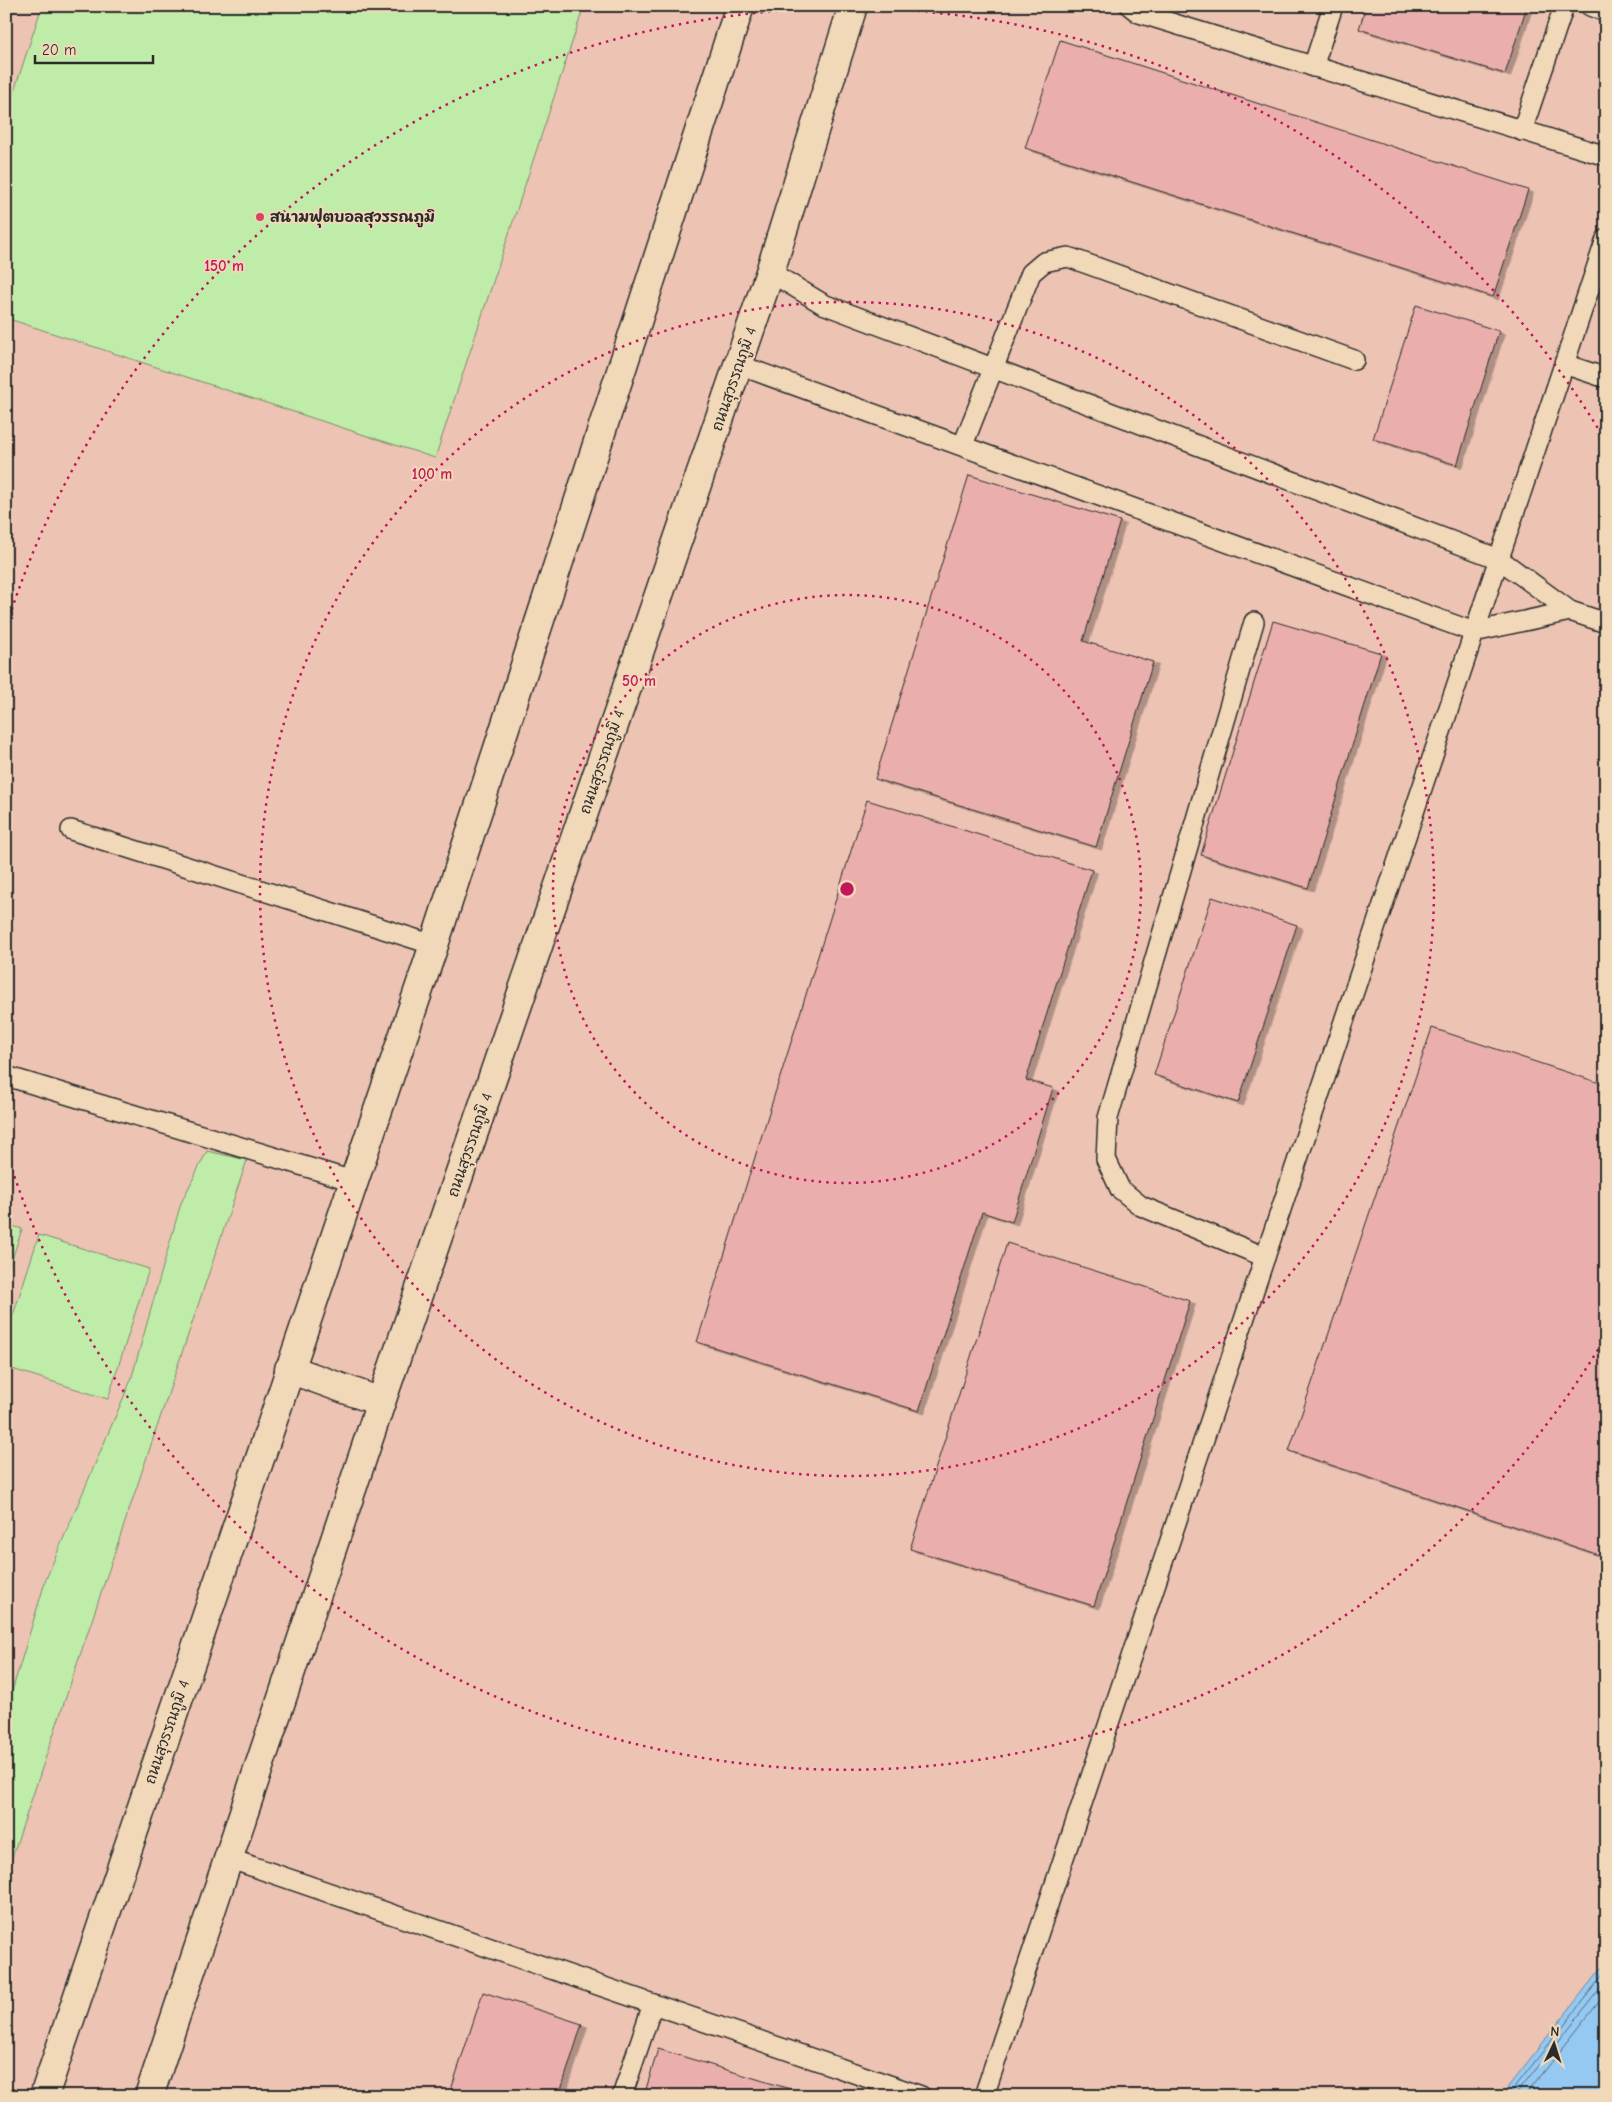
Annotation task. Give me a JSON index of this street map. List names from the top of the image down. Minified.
{"streets":{"street":["ถนนสุวรรณภูมิ 4"]},"places":["สนามฟุตบอลสุวรรณภูมิ"],"scale_bar":"20 m","north":"top","rings":["150 m","100 m","50 m"]}
